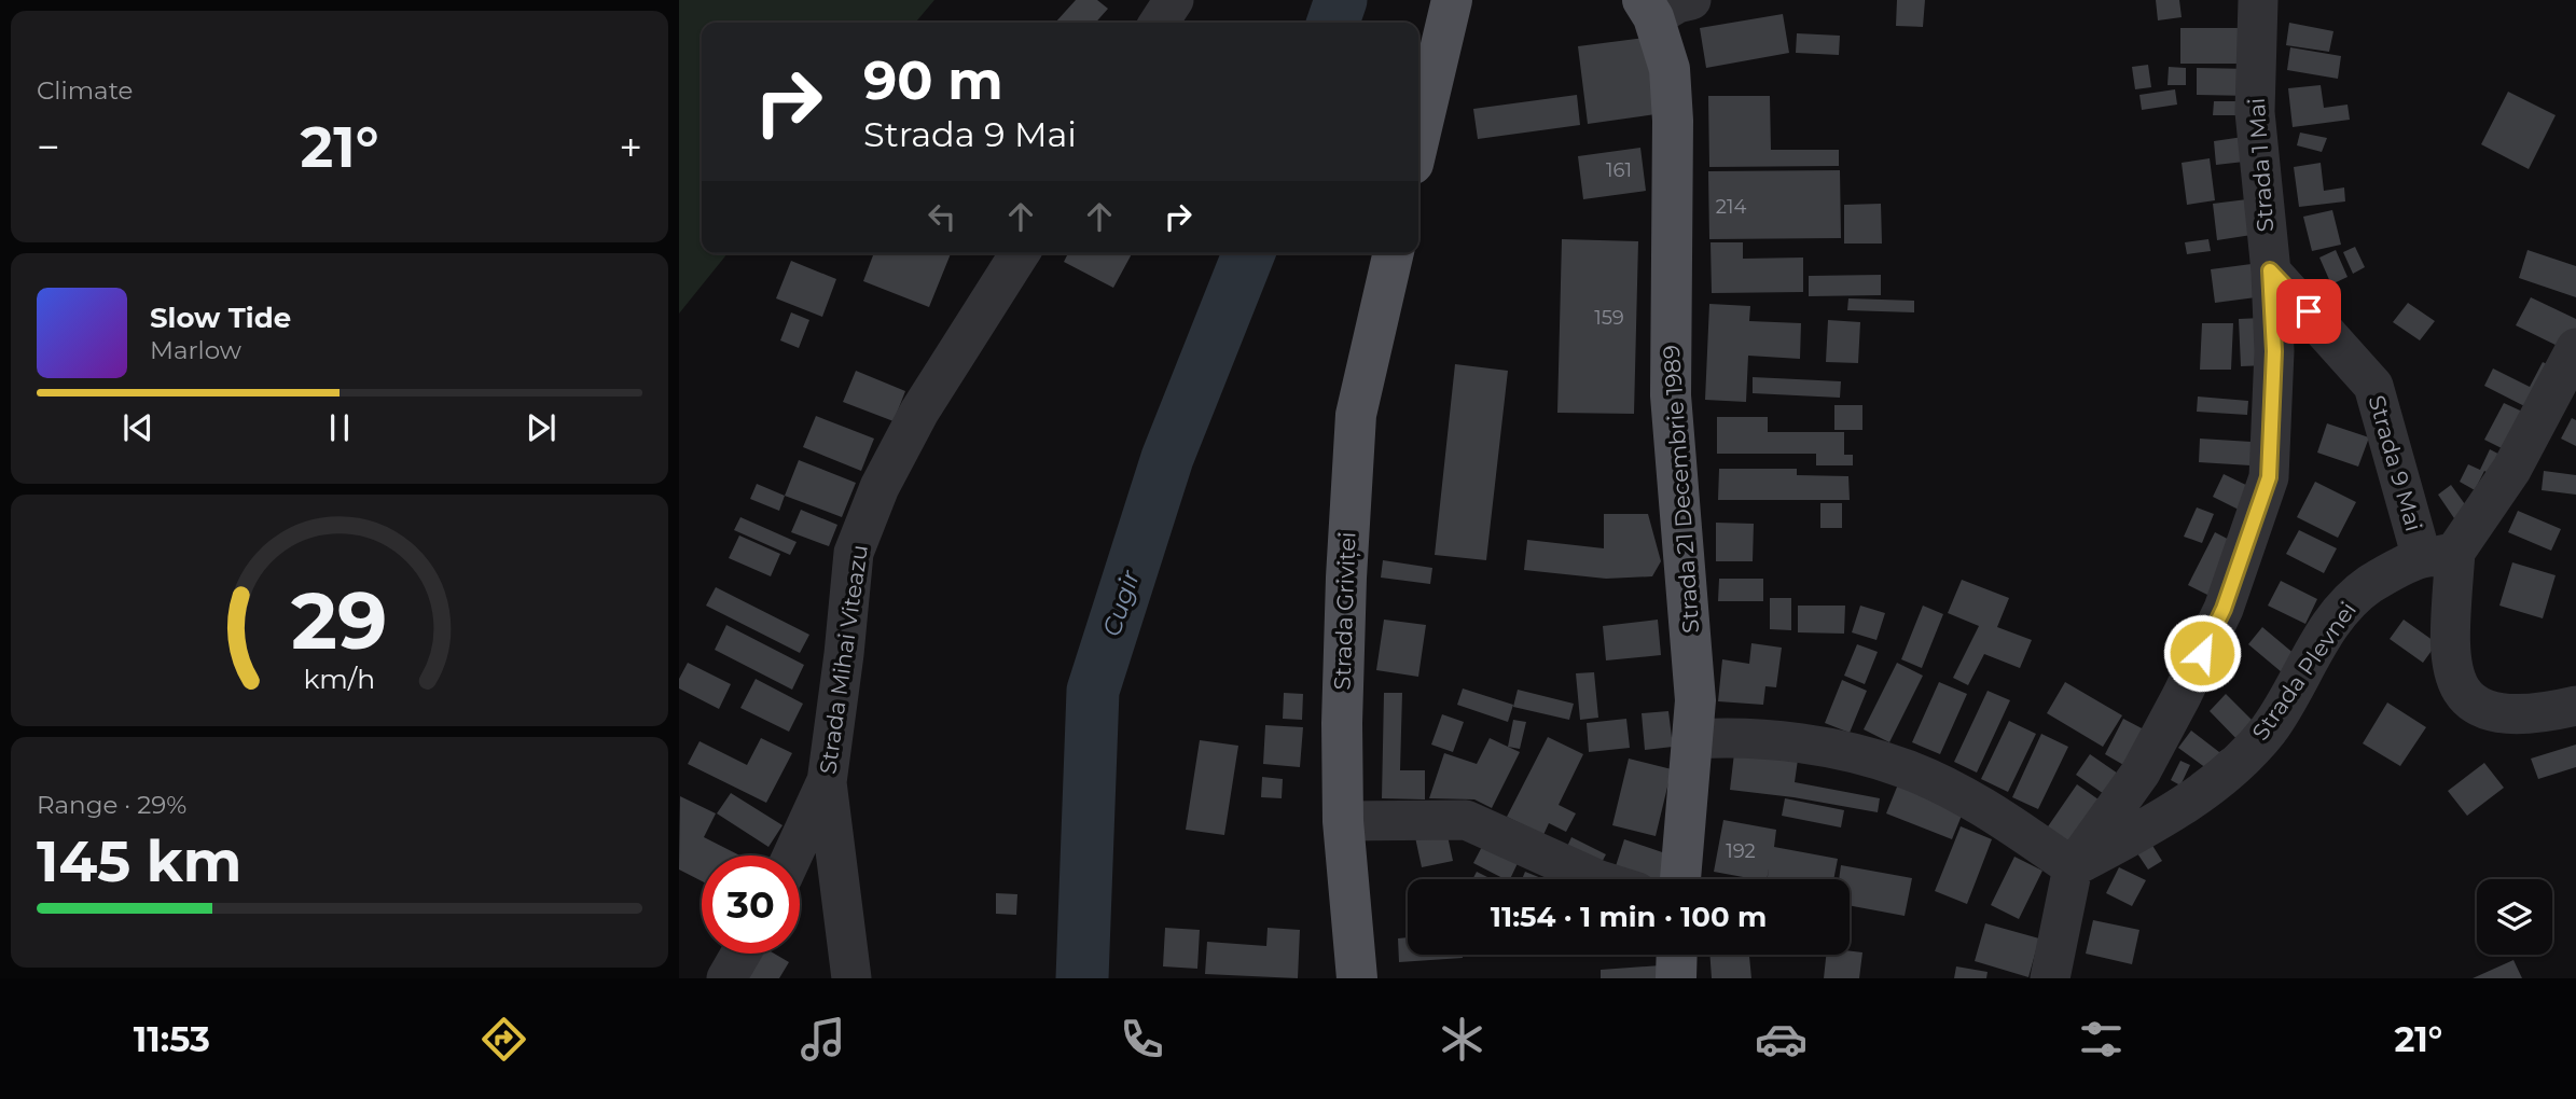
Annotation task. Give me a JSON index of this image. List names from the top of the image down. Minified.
{"streets":{"main road":["Strada 21 Decembrie 1989","Strada Griviței"],"street":["Strada 1 Mai","Strada 9 Mai","Strada Mihai Viteazu","Strada Plevnei"]},"crossings":[["Strada 1 Mai","Strada 9 Mai"],["Strada 1 Mai","Strada Plevnei"],["Strada 9 Mai","Strada Plevnei"]],"water":["Cugir"],"house_numbers":["161","214","159","192"],"page":{"tile":["Climate",["Range · 29%","145 km"]],"turn":["90 m","Strada 9 Mai"],"heat":["−","21°","+"],"song":["Slow Tide","Marlow"],"limit":"30","trip":"11:54 · 1 min · 100 m","tabs":["11:53","21°"],"gauge":["29","km/h"]}}
